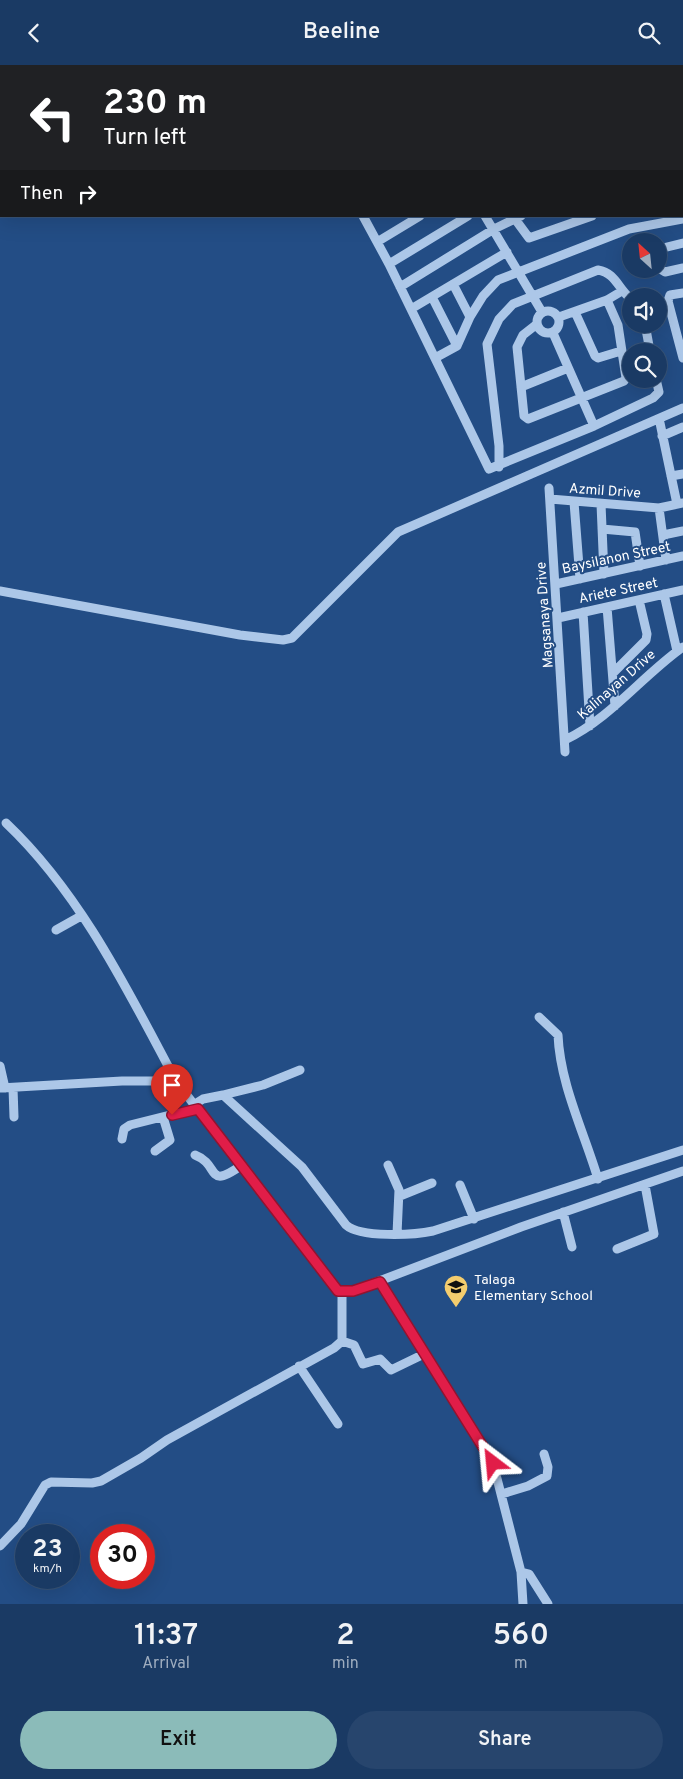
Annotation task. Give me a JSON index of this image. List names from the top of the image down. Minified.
{"streets":{"street":["Azmil Drive","Baysilanon Street","Ariete Street","Magsanaya Drive","Kalinayan Drive"]},"crossings":[["Azmil Drive","Magsanaya Drive"],["Baysilanon Street","Magsanaya Drive"],["Ariete Street","Magsanaya Drive"],["Magsanaya Drive","Kalinayan Drive"]],"places":{"school or university":["Talaga Elementary School"]},"north":"top left","page":{"header":"Beeline","turn":["230 m","Turn left"],"then":"Then","speed":"23 km/h","limit":"30","eta":["11:37","Arrival","2","min","560","m"],"buttons":["Exit","Share"]}}
